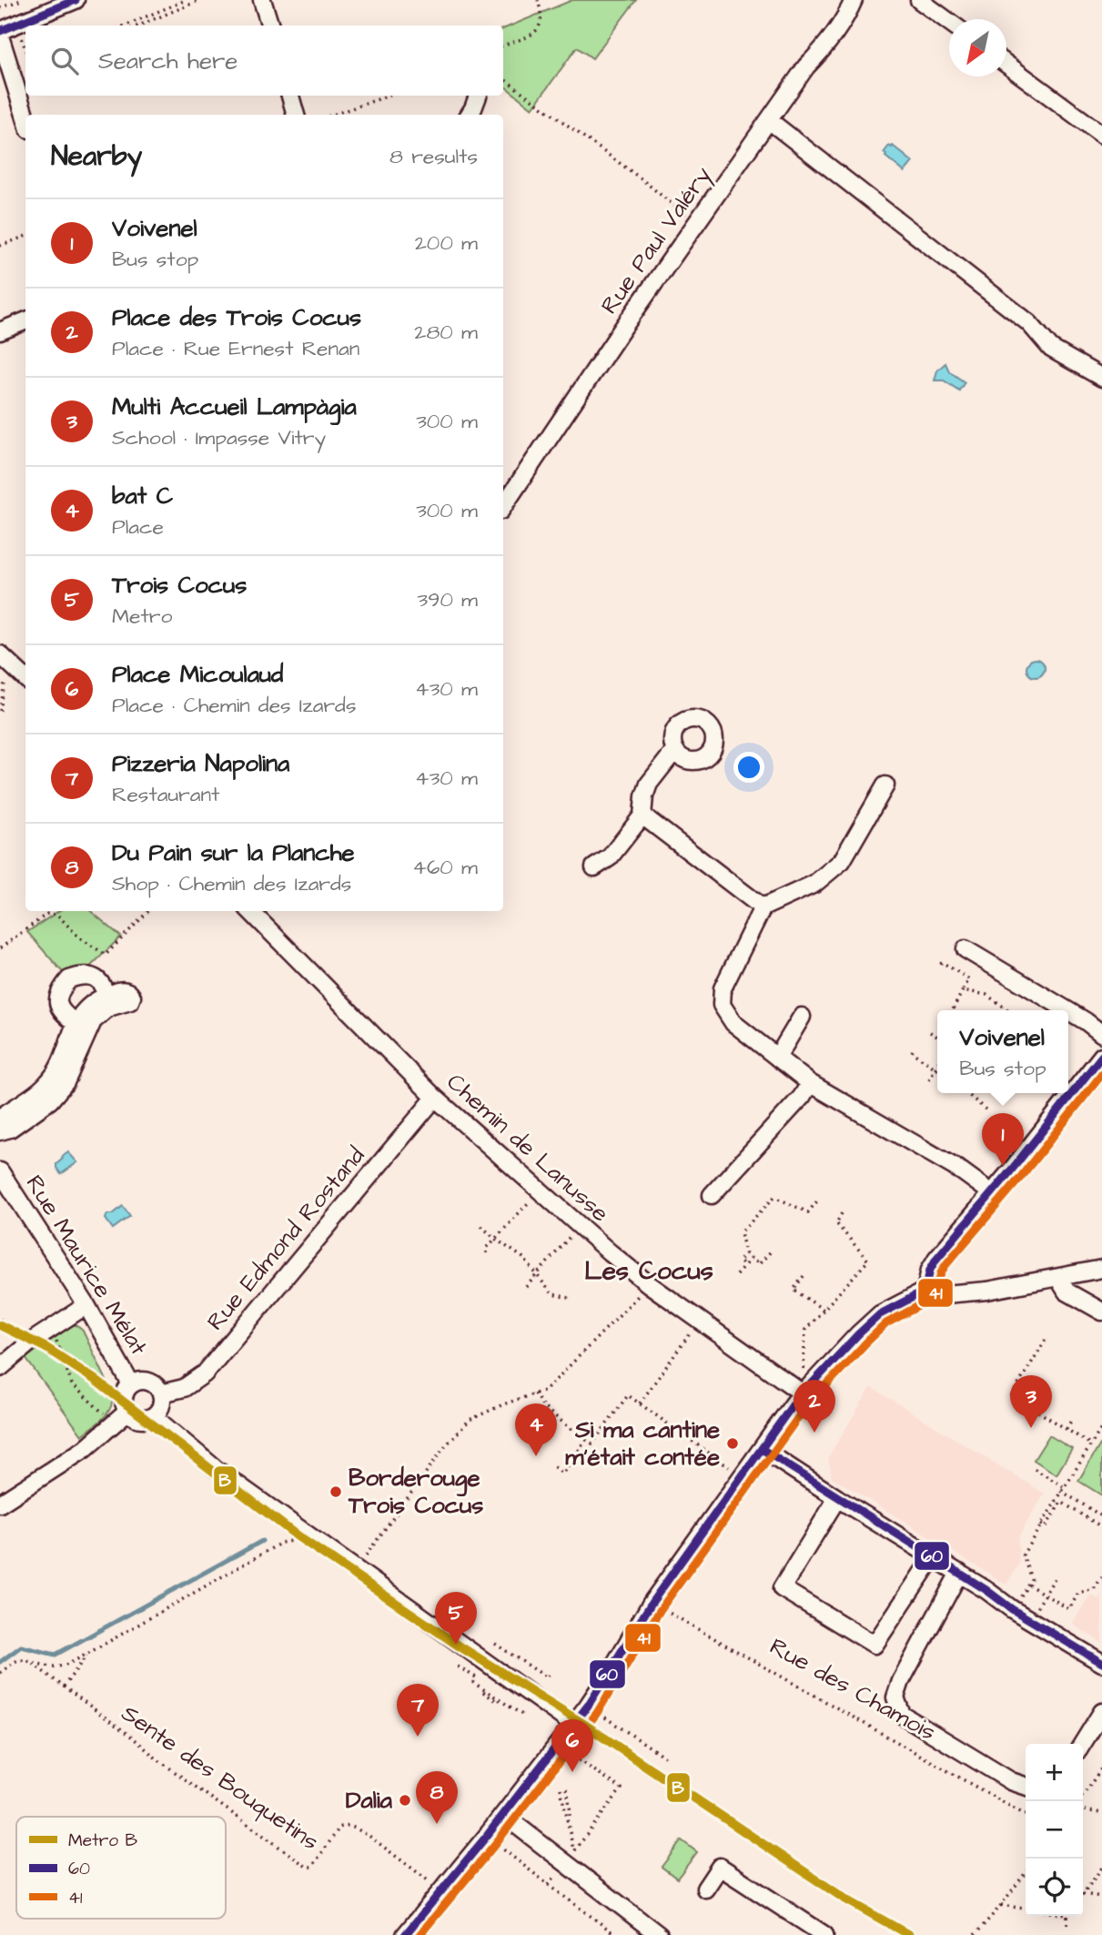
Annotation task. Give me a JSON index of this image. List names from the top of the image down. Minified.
{"streets":{"street":["Rue Paul Valéry","Chemin de Lanusse","Rue Edmond Rostand","Rue Maurice Mélat"],"path":["Rue des Chamois","Sente des Bouquetins"]},"crossings":[["Chemin de Lanusse","Rue Edmond Rostand"],["Rue Edmond Rostand","Rue Maurice Mélat"]],"districts":["Les Cocus"],"places":["Si ma cantine m'était contée","Borderouge Trois Cocus","Dalia"],"lines":["transit line 60","transit line 41","metro line B"],"legend":["Metro B","60","41"],"north":"bottom left","page":{"search":"Search here","heading":["Nearby","8 results"],"list":[{"mark":"1","name":"Voivenel","note":"Bus stop","value":"200 m"},{"mark":"2","name":"Place des Trois Cocus","note":"Place · Rue Ernest Renan","value":"280 m"},{"mark":"3","name":"Multi Accueil Lampàgia","note":"School · Impasse Vitry","value":"300 m"},{"mark":"4","name":"bat C","note":"Place","value":"300 m"},{"mark":"5","name":"Trois Cocus","note":"Metro","value":"390 m"},{"mark":"6","name":"Place Micoulaud","note":"Place · Chemin des Izards","value":"430 m"},{"mark":"7","name":"Pizzeria Napolina","note":"Restaurant","value":"430 m"},{"mark":"8","name":"Du Pain sur la Planche","note":"Shop · Chemin des Izards","value":"460 m"}],"popup":["Voivenel","Bus stop"],"pins":["1","3","2","4","5","7","6","8"],"map_buttons":["+","−"]}}
